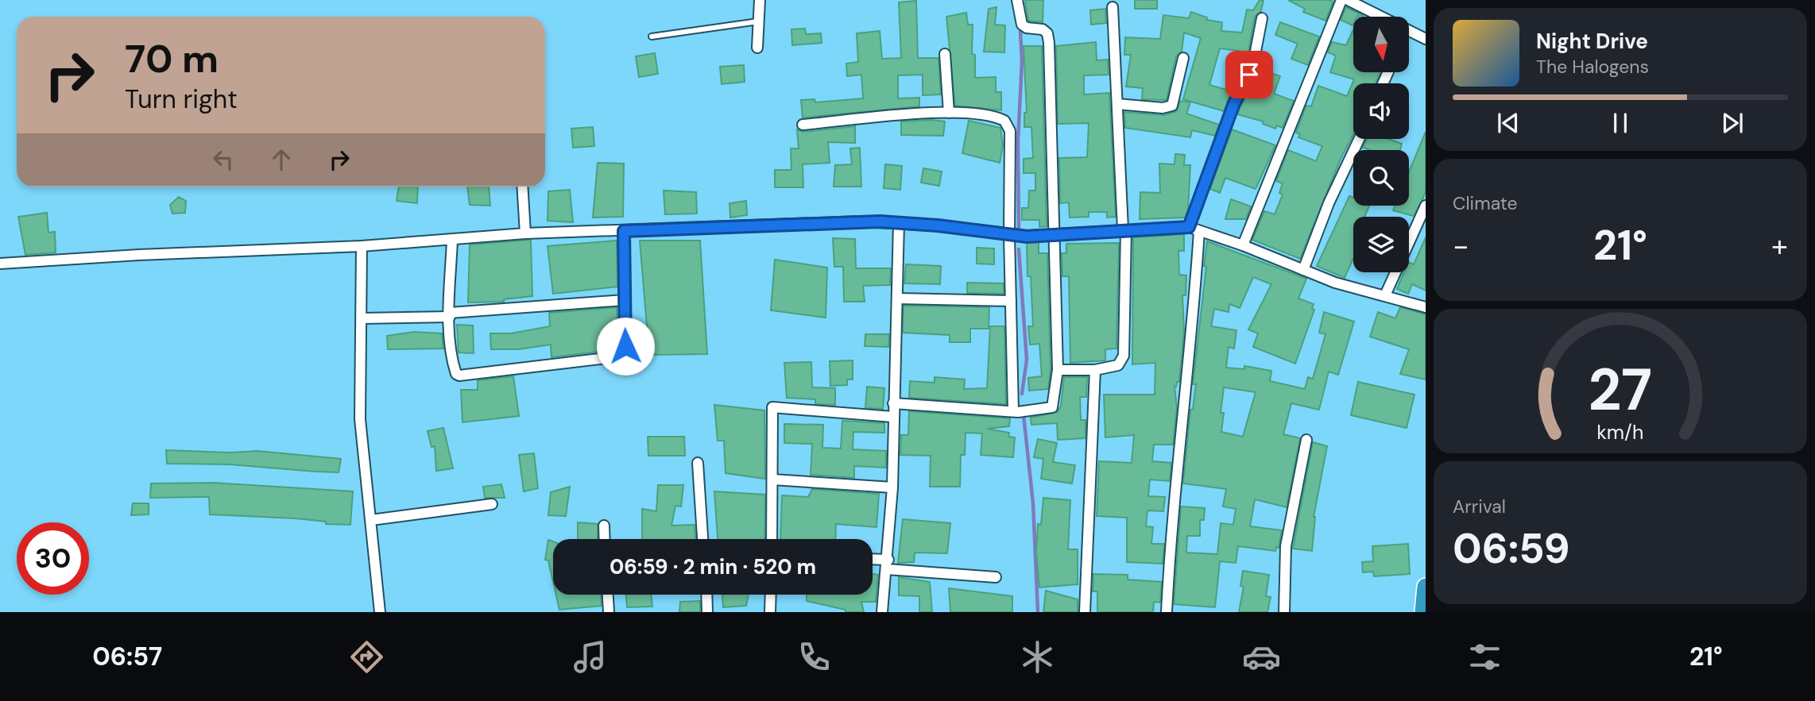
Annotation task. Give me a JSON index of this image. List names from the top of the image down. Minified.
{"north":"bottom","page":{"turn":["70 m","Turn right"],"song":["Night Drive","The Halogens"],"tile":["Climate",["Arrival","06:59"]],"heat":["−","21°","+"],"limit":"30","trip":"06:59 · 2 min · 520 m","tabs":["06:57","21°"],"gauge":["27","km/h"]}}
